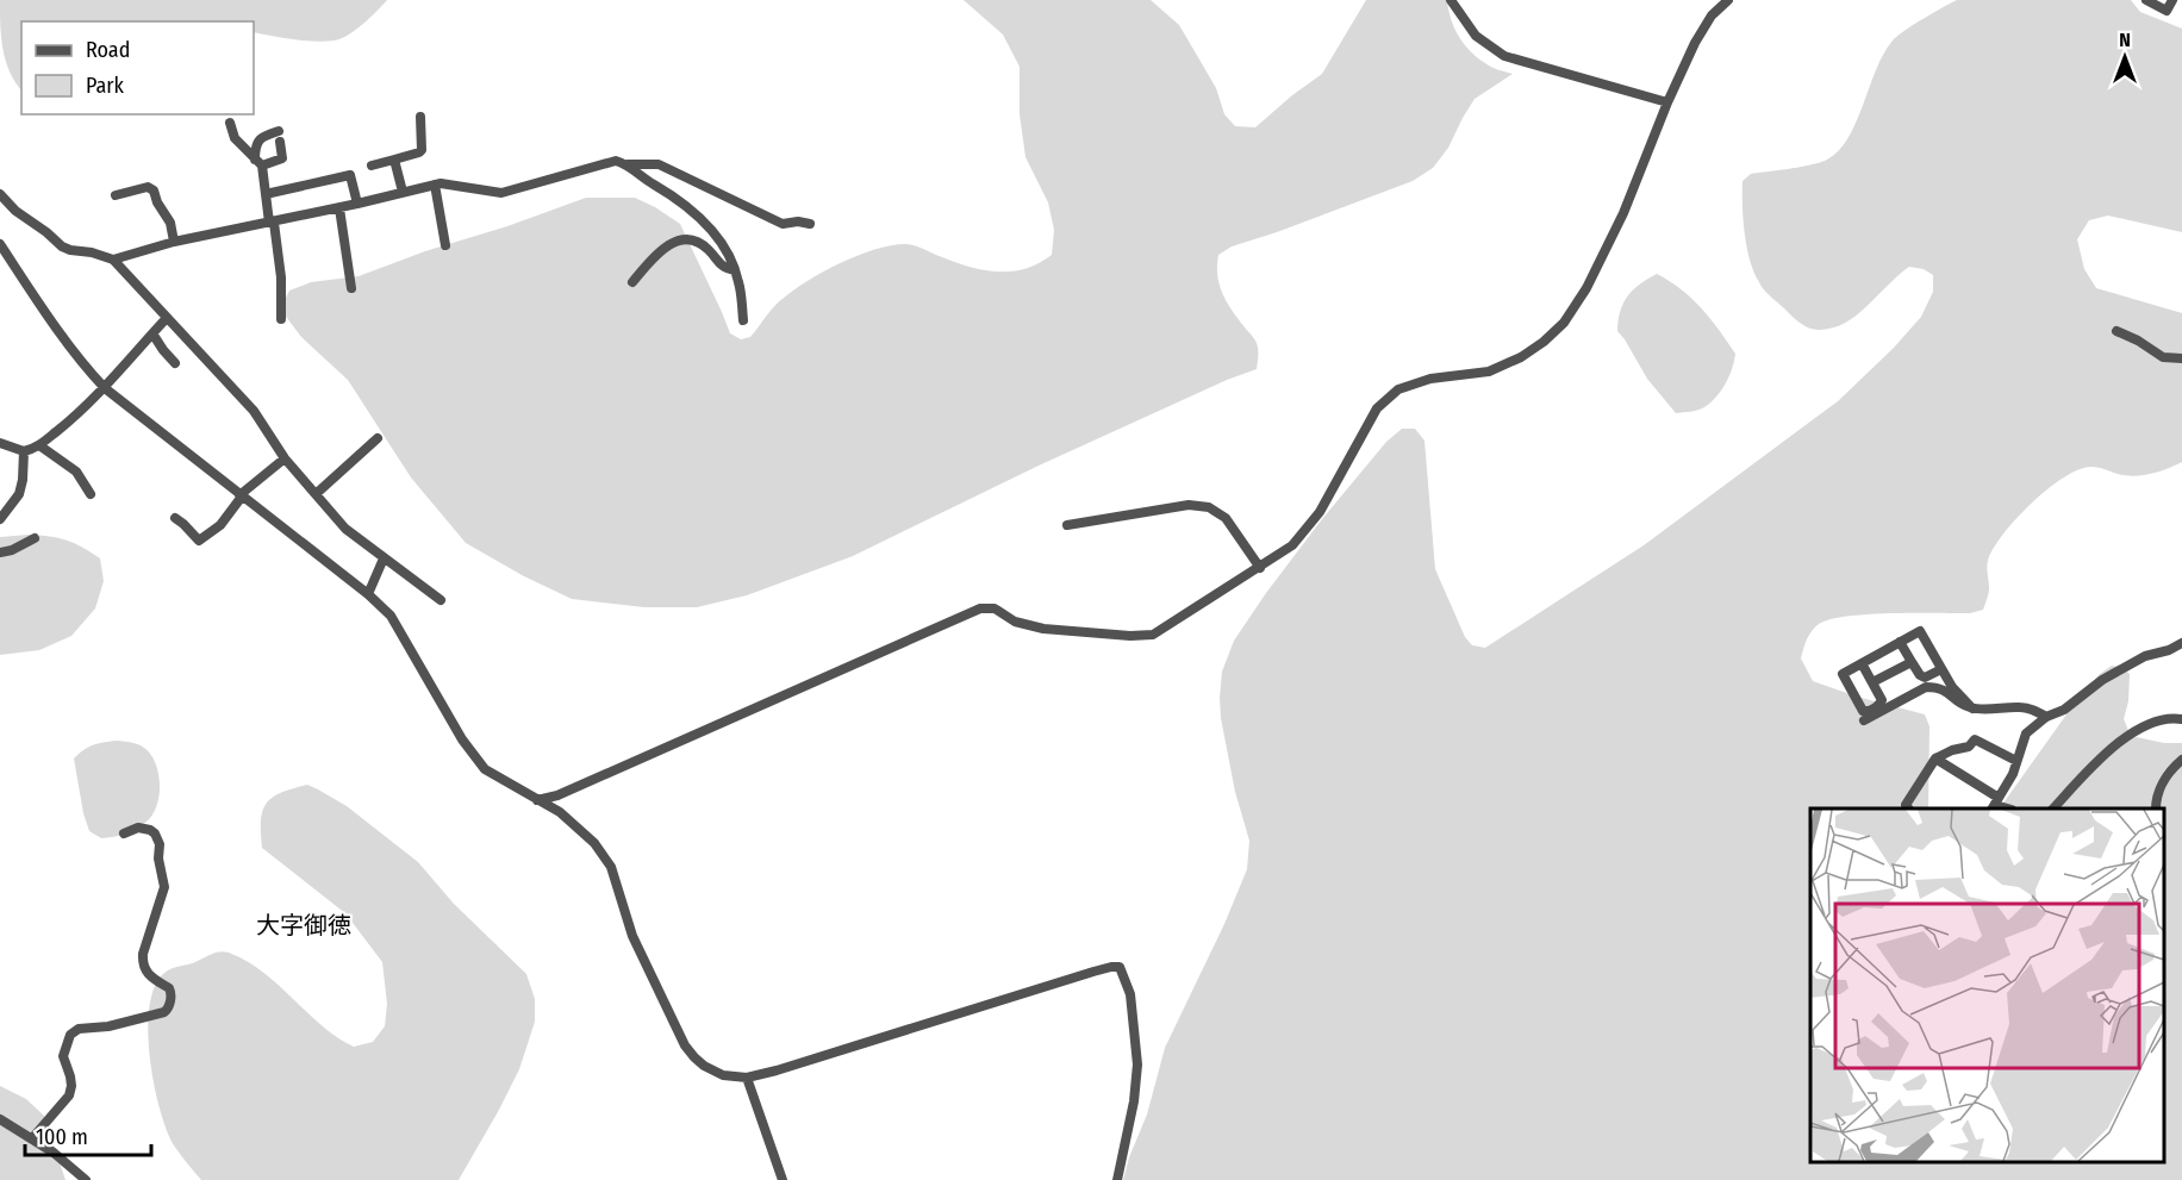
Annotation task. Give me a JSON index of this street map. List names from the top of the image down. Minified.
{"districts":["大字御徳"],"legend":["Road","Park"],"scale_bar":"100 m","north":"top"}
